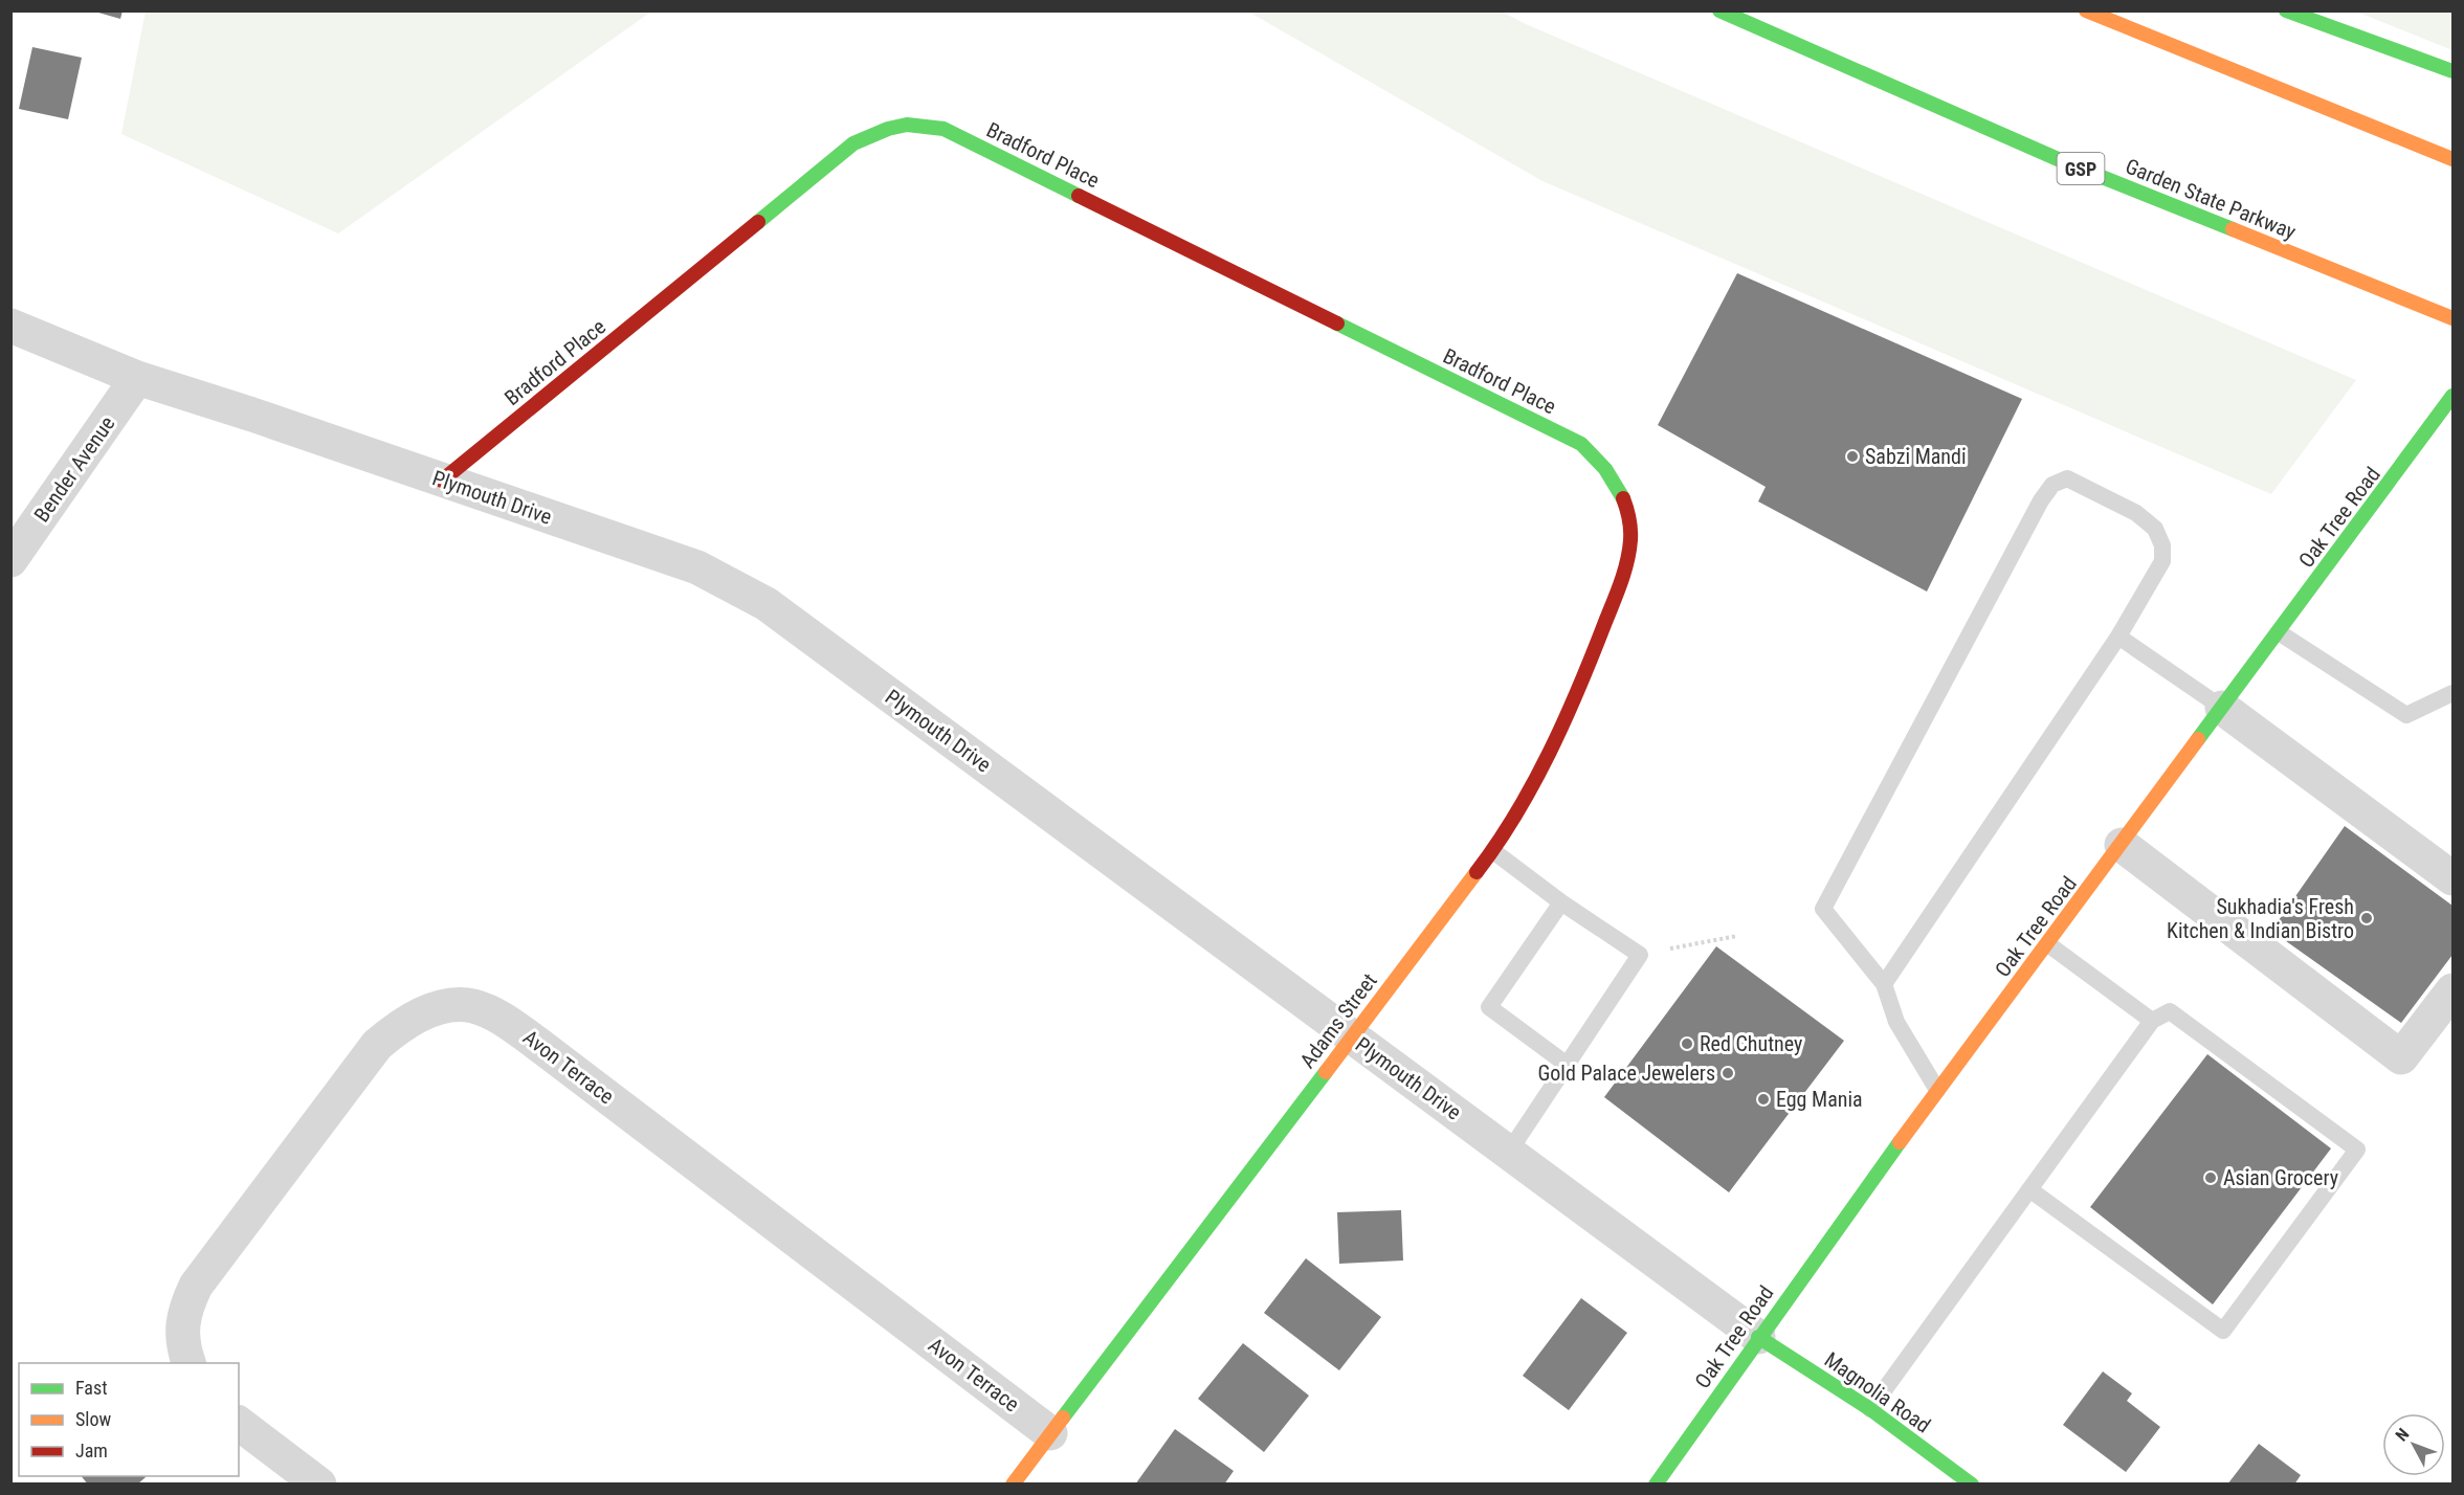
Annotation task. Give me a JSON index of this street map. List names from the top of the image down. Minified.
{"streets":{"main road":["Bradford Place","GSP","Garden State Parkway","Oak Tree Road","Adams Street","Magnolia Road"],"street":["Bender Avenue","Plymouth Drive","Avon Terrace"]},"crossings":[["Bradford Place","Plymouth Drive"],["Bradford Place","Adams Street"],["Bender Avenue","Plymouth Drive"],["Plymouth Drive","Oak Tree Road"],["Plymouth Drive","Adams Street"],["Plymouth Drive","Magnolia Road"],["Oak Tree Road","Magnolia Road"],["Adams Street","Avon Terrace"]],"places":["Sabzi Mandi","Sukhadia's Fresh Kitchen & Indian Bistro","Red Chutney","Gold Palace Jewelers","Egg Mania","Asian Grocery"],"legend":["Fast","Slow","Jam"],"north":"top left"}
